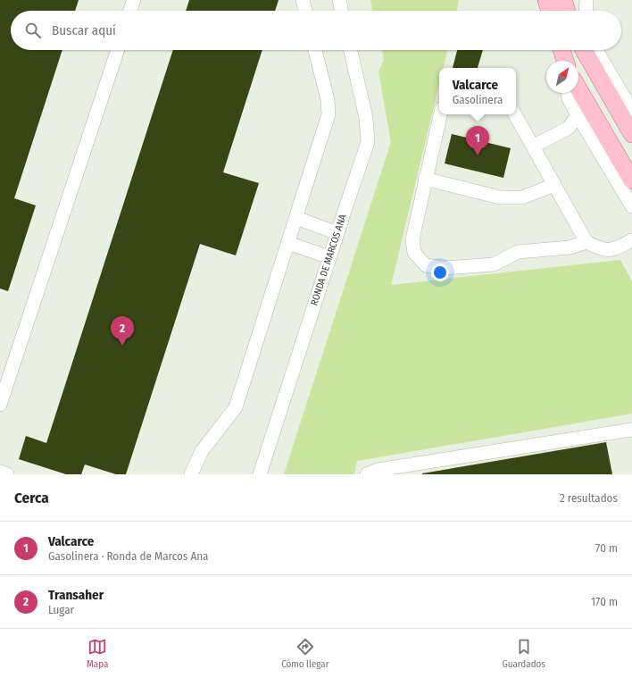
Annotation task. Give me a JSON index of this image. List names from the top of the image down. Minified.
{"streets":{"street":["RONDA DE MARCOS ANA"]},"north":"top right","page":{"search":"Buscar aquí","popup":["Valcarce","Gasolinera"],"pins":["1","2"],"heading":["Cerca","2 resultados"],"list":[{"mark":"1","name":"Valcarce","note":"Gasolinera · Ronda de Marcos Ana","value":"70 m"},{"mark":"2","name":"Transaher","note":"Lugar","value":"170 m"}],"nav":["Mapa","Cómo llegar","Guardados"]}}
